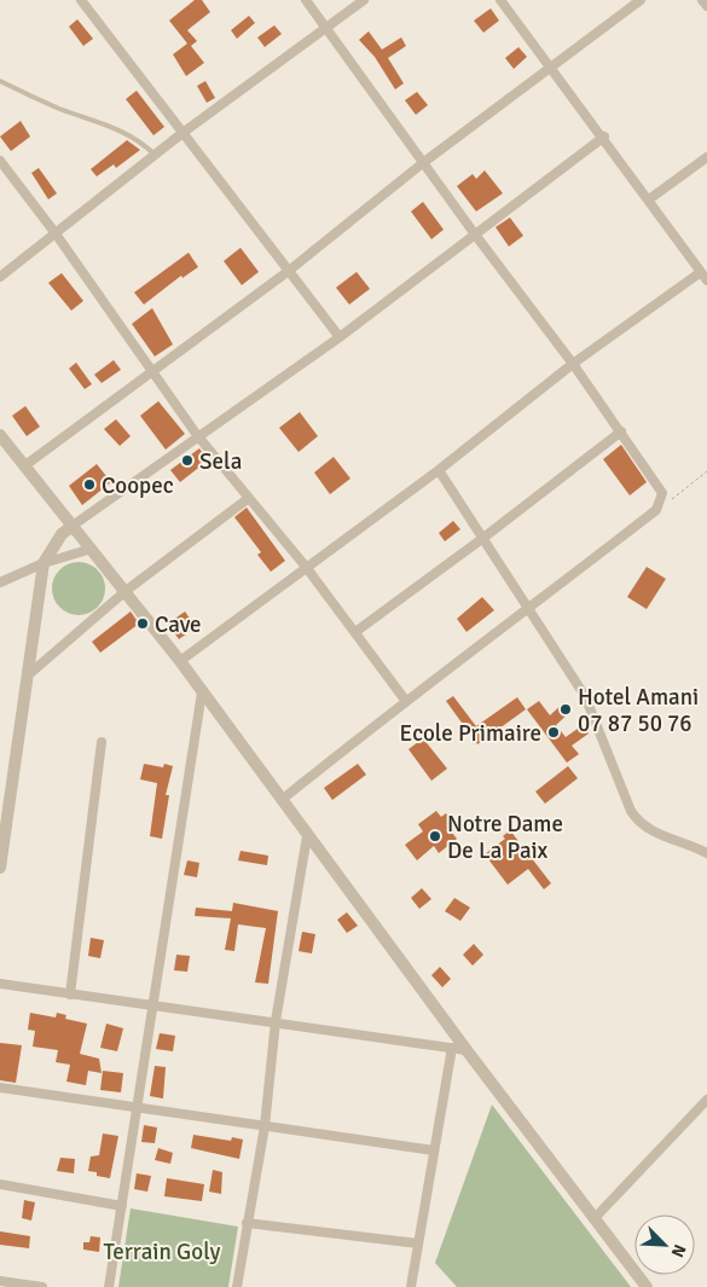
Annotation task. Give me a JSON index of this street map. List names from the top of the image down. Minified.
{"parks":["Terrain Goly"],"places":["Sela","Coopec","Cave","Hotel Amani 07 87 50 76","Ecole Primaire","Notre Dame De La Paix"],"north":"bottom right"}
